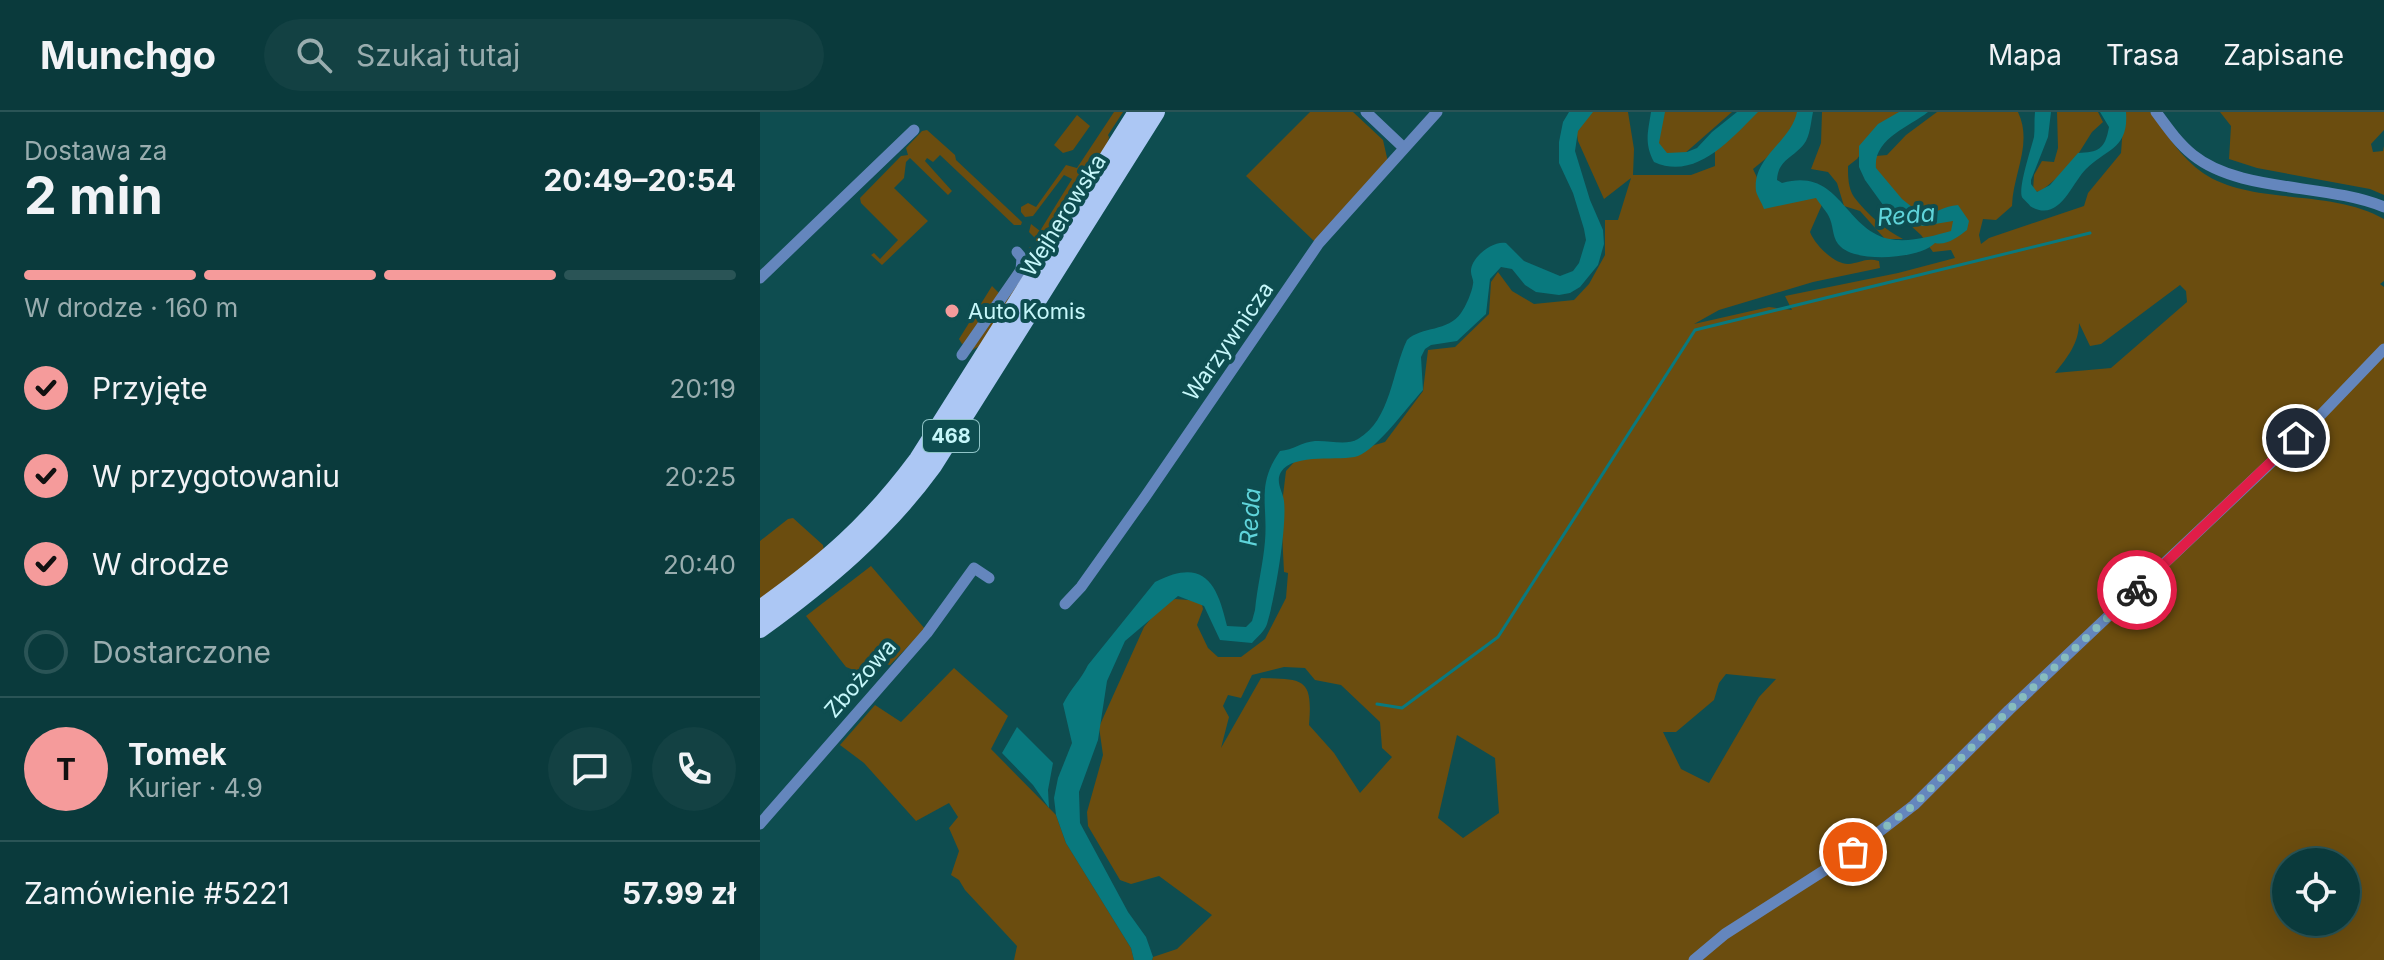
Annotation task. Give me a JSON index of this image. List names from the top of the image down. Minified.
{"streets":{"main road":["Wejherowska","468"],"street":["Warzywnicza","Zbożowa"]},"water":["Reda"],"places":["Auto Komis"],"page":{"header":"Munchgo","search":"Szukaj tutaj","nav":["Mapa","Trasa","Zapisane"],"heading":["2 min","Dostawa za","20:49–20:54"],"panel":["Tomek","Kurier · 4.9","Zamówienie #5221","57.99 zł"],"bar":"W drodze · 160 m","list":[["Przyjęte","20:19"],["W przygotowaniu","20:25"],["W drodze","20:40"],"Dostarczone"],"round":"T"}}
